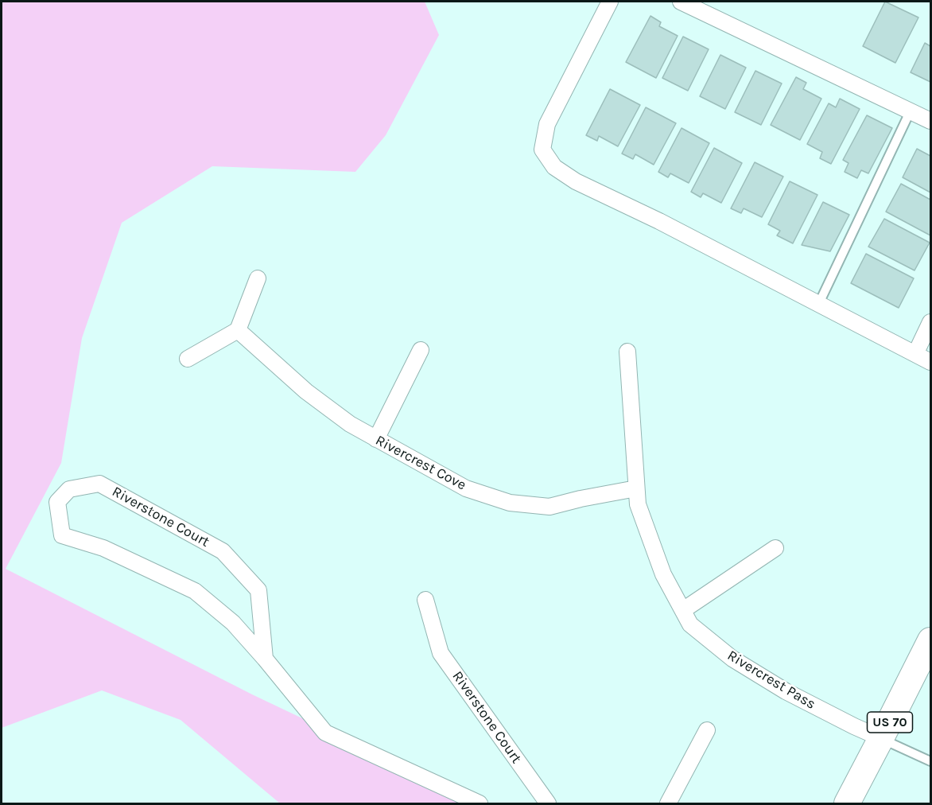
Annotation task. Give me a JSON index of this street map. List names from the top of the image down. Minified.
{"streets":{"main road":["US 70"],"street":["Rivercrest Cove","Riverstone Court","Rivercrest Pass"]},"crossings":[["Rivercrest Cove","Rivercrest Pass"],["Rivercrest Pass","US 70"]]}
